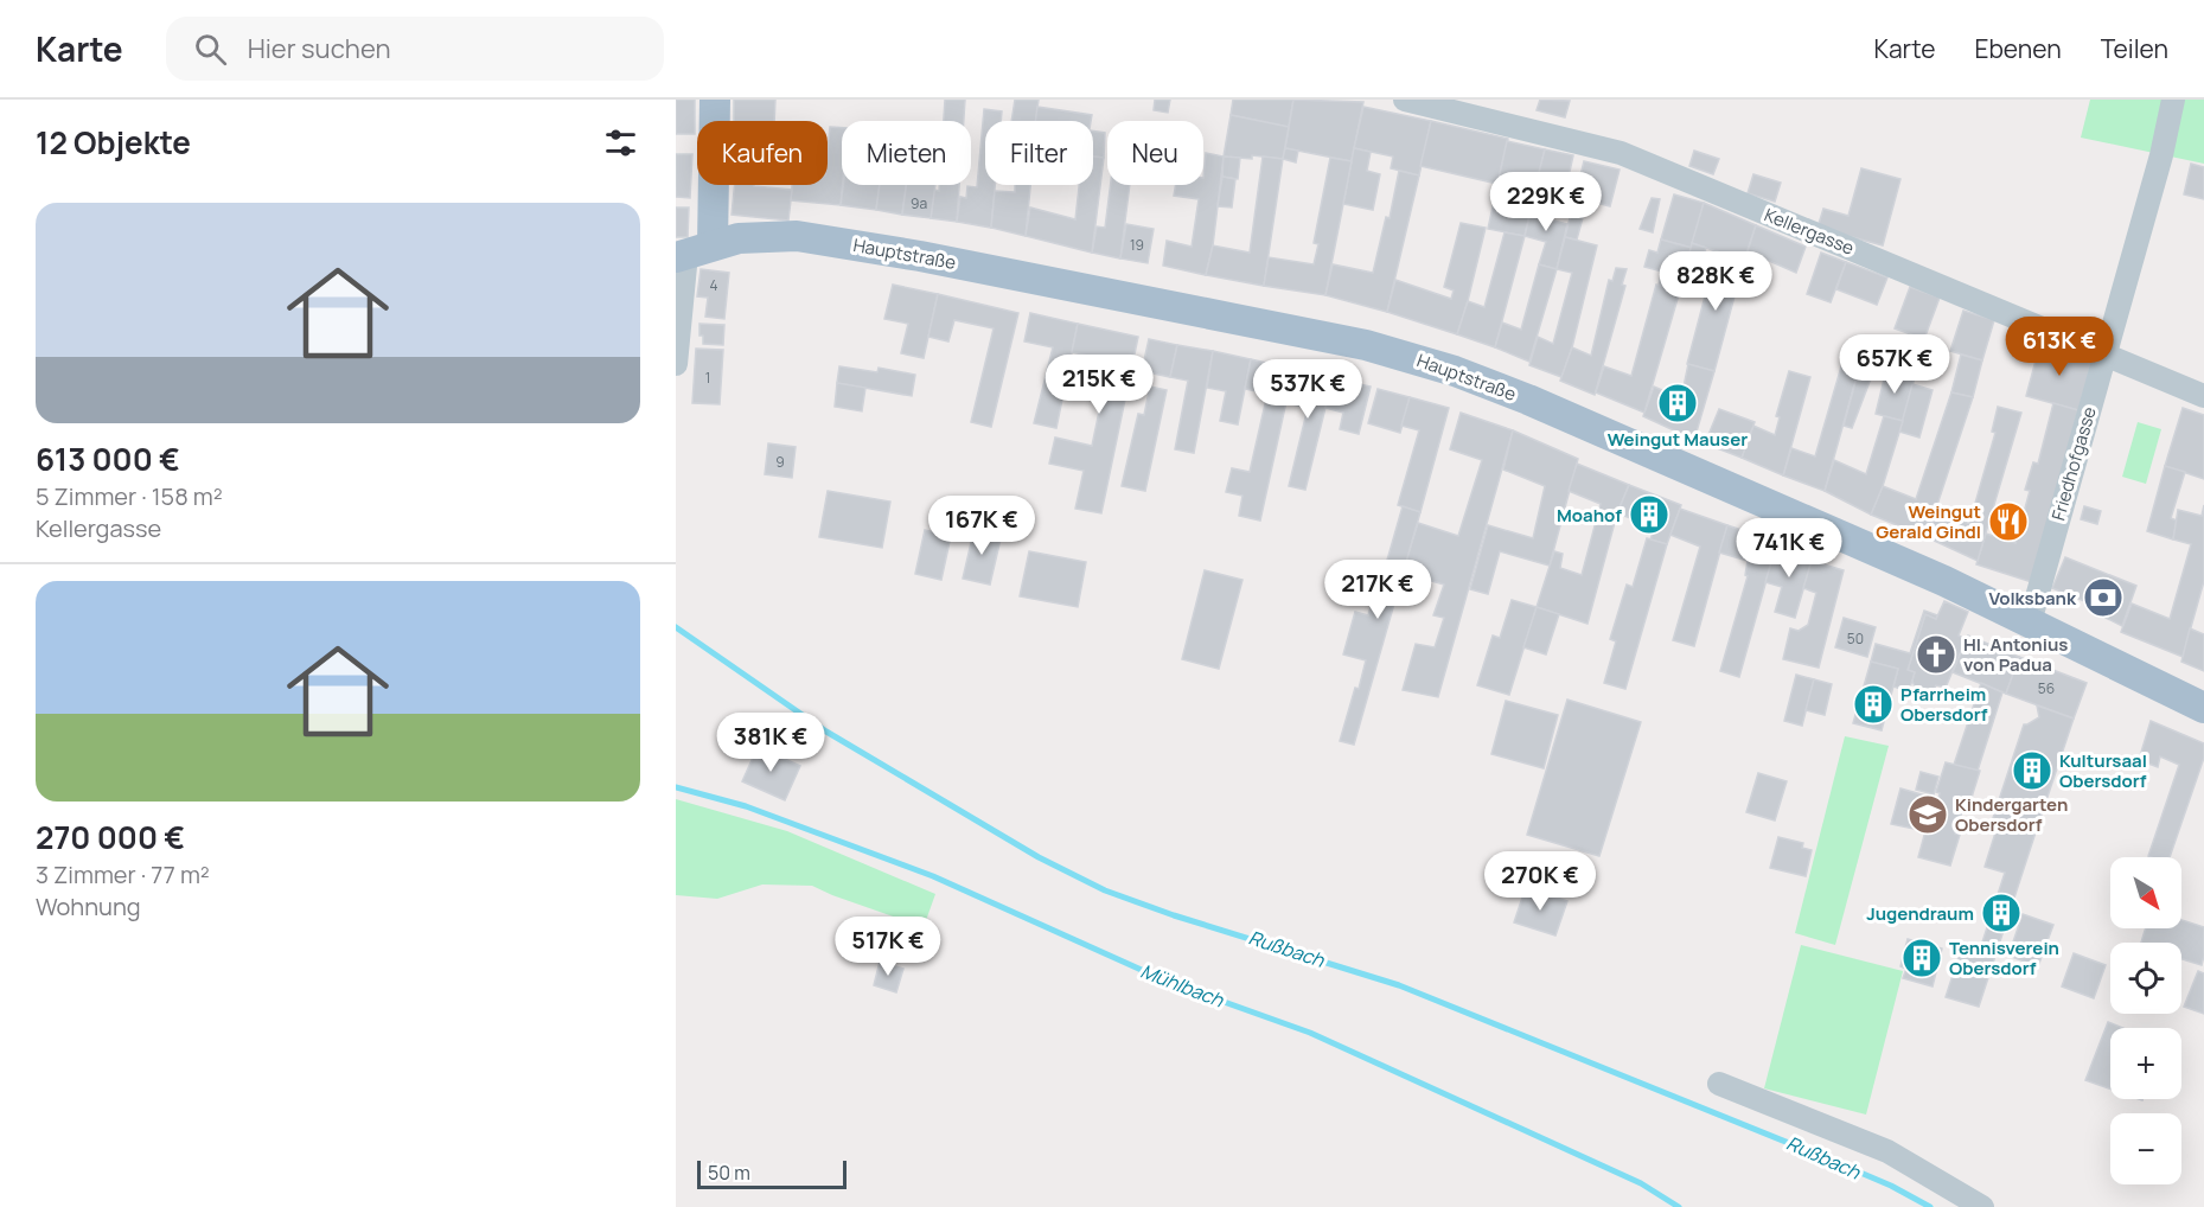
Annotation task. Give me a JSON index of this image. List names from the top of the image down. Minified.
{"streets":{"main road":["Hauptstraße"],"street":["Kellergasse","Friedhofgasse"]},"crossings":[["Kellergasse","Friedhofgasse"],["Hauptstraße","Friedhofgasse"]],"water":["Rußbach","Mühlbach"],"places":{"building":["Weingut Mauser","Moahof","Pfarrheim Obersdorf","Kultursaal Obersdorf","Jugendraum","Tennisverein Obersdorf"],"restaurant":["Weingut Gerald Gindl"],"bank":["Volksbank"],"church":["Hl. Antonius von Padua"],"school or university":["Kindergarten Obersdorf"]},"house_numbers":["9a","19","4","1","9","50","56"],"scale_bar":"50 m","north":"bottom right","page":{"header":"Karte","search":"Hier suchen","nav":["Karte","Ebenen","Teilen"],"heading":"12 Objekte","chip":["Kaufen","Mieten","Filter","Neu"],"price":["229K €","828K €","613K €","657K €","215K €","537K €","167K €","741K €","217K €","381K €","270K €","517K €"],"list":[{"name":"613 000 €","note":"5 Zimmer · 158 m² · Kellergasse"},{"name":"270 000 €","note":"3 Zimmer · 77 m² · Wohnung"}],"map_buttons":["+","−"],"scale":"50 m"}}
